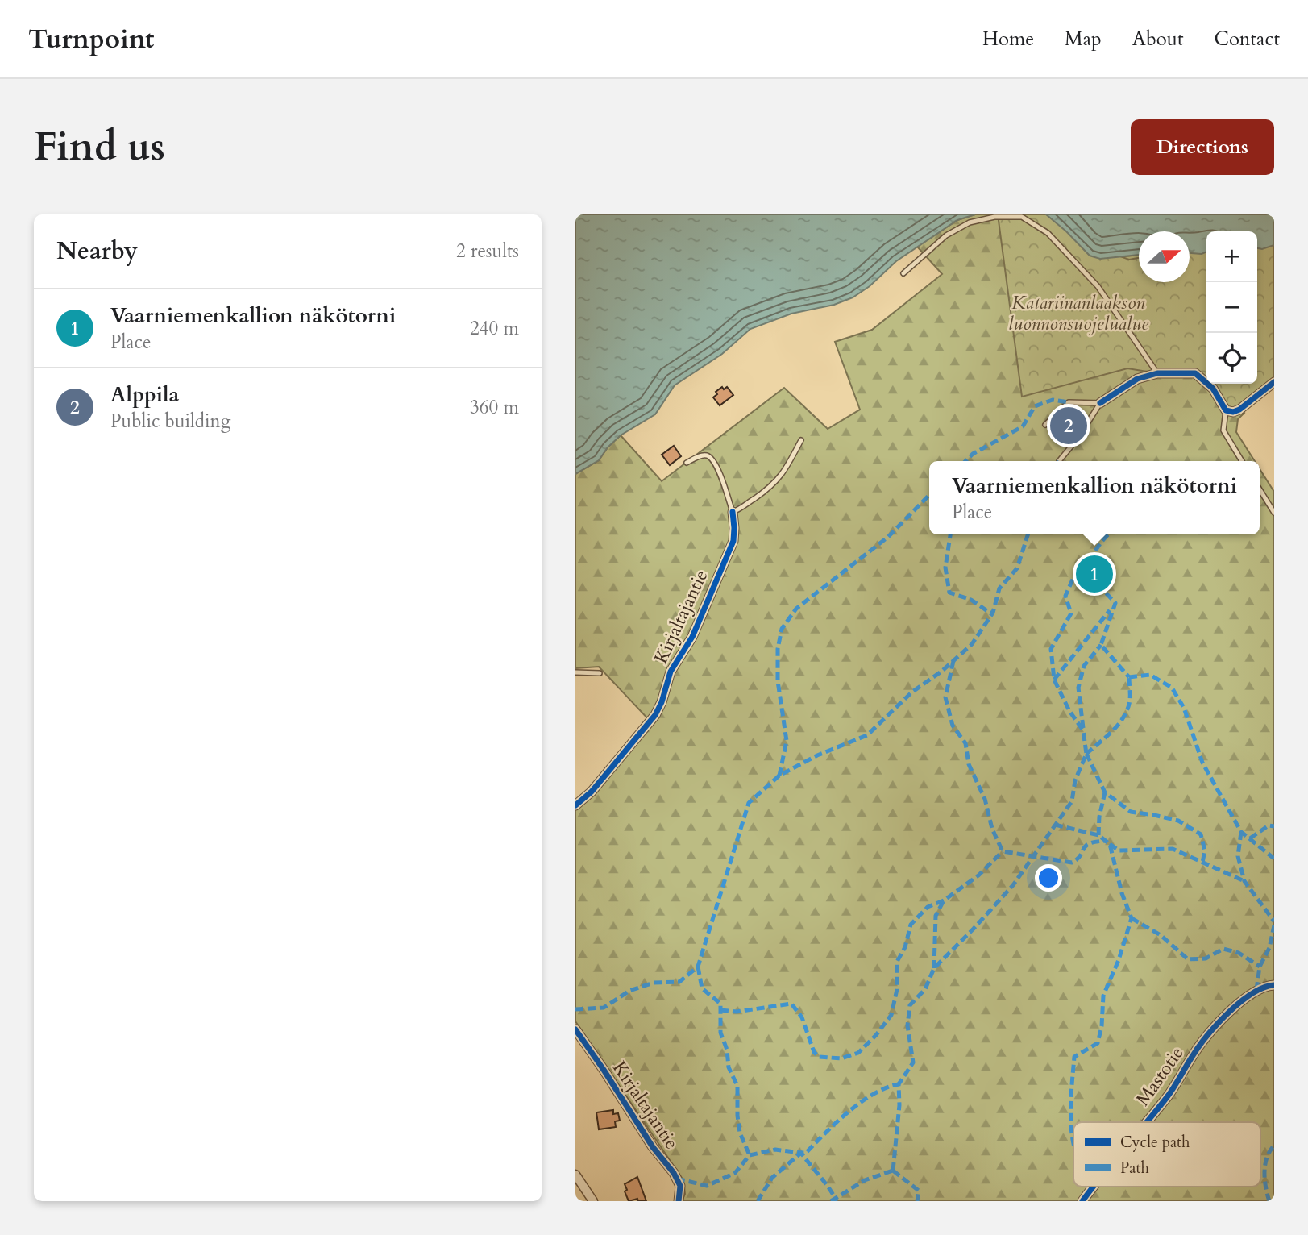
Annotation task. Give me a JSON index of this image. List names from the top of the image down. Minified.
{"streets":{"street":["Kirjaltajantie","Mastotie"]},"parks":["Katariinanlaakson luonnonsuojelualue"],"legend":["Cycle path","Path"],"north":"right","page":{"header":"Turnpoint","nav":["Home","Map","About","Contact"],"buttons":"Directions","title":"Find us","heading":["Nearby","2 results"],"map_buttons":["+","−"],"list":[{"mark":"1","name":"Vaarniemenkallion näkötorni","note":"Place","value":"240 m"},{"mark":"2","name":"Alppila","note":"Public building","value":"360 m"}],"pins":["2","1"],"popup":["Vaarniemenkallion näkötorni","Place"]}}
